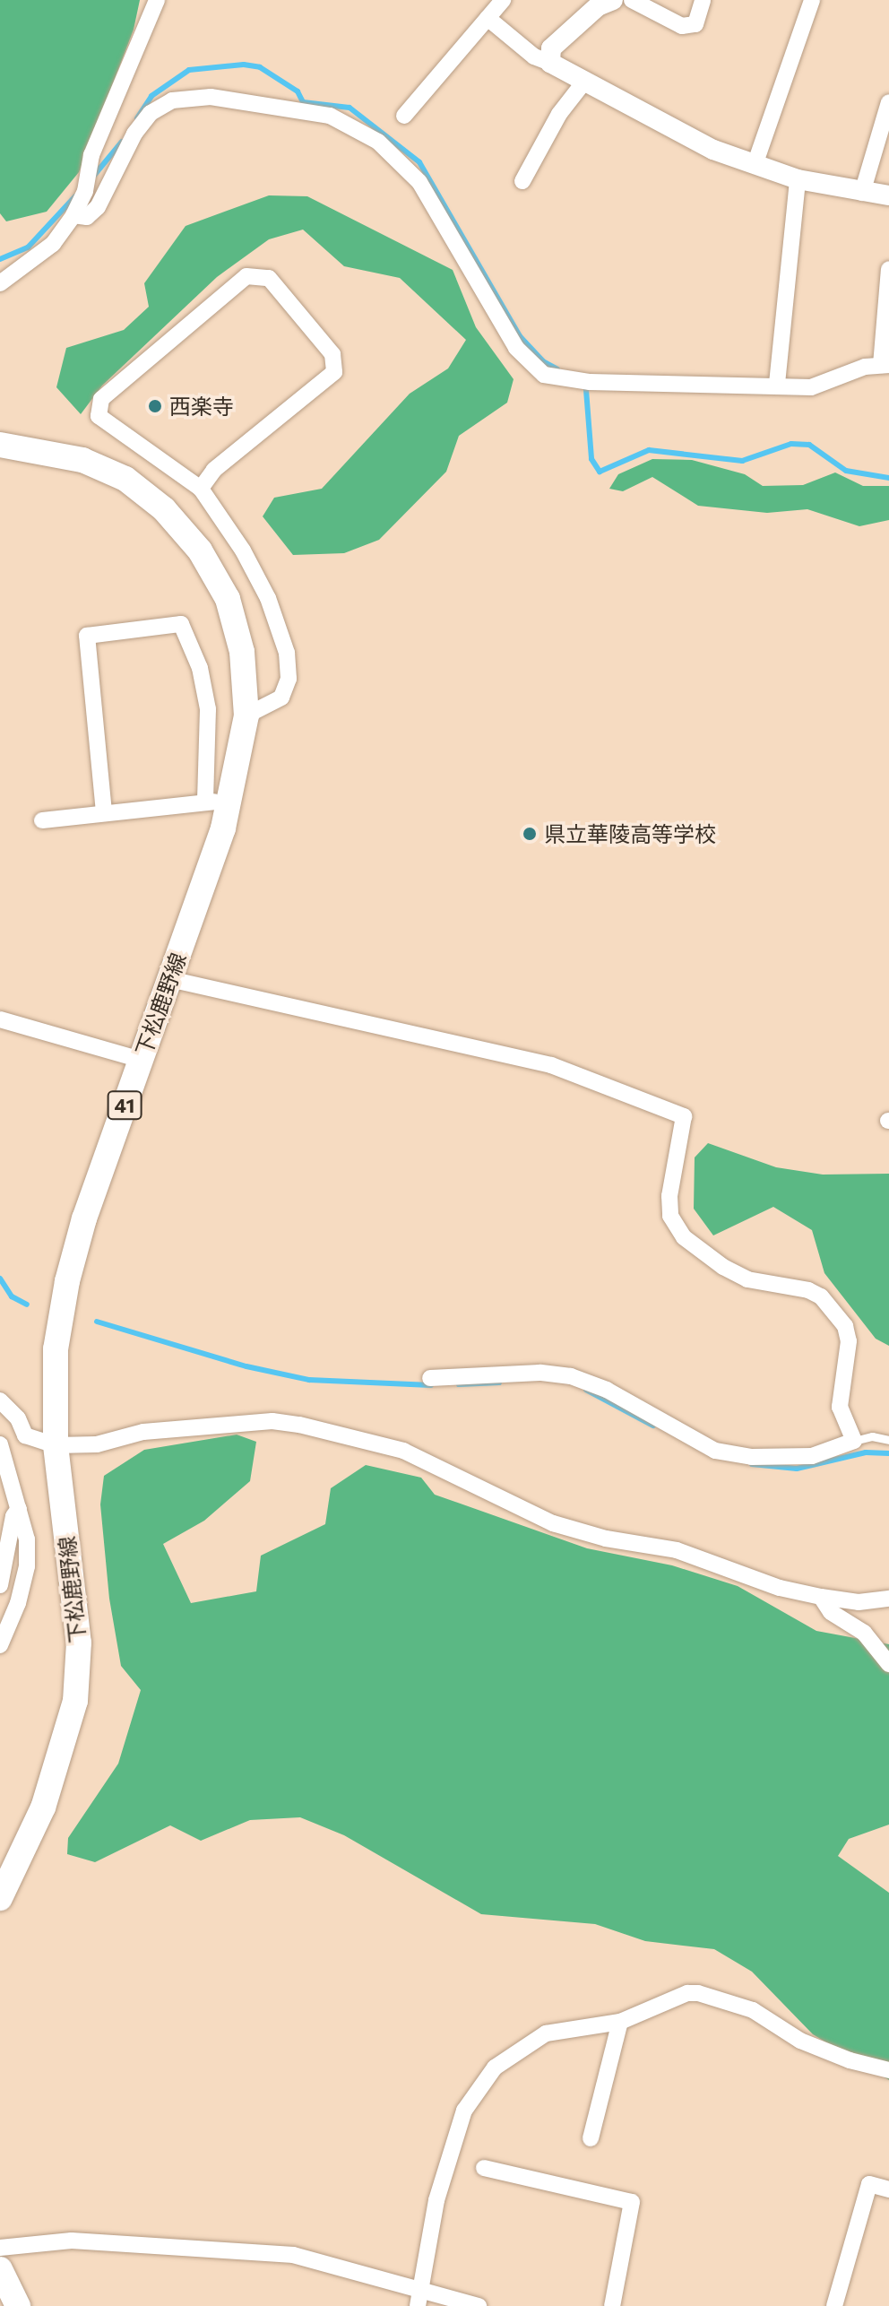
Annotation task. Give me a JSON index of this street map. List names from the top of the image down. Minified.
{"streets":{"main road":["下松鹿野線","41"]},"places":["西楽寺","県立華陵高等学校"]}
